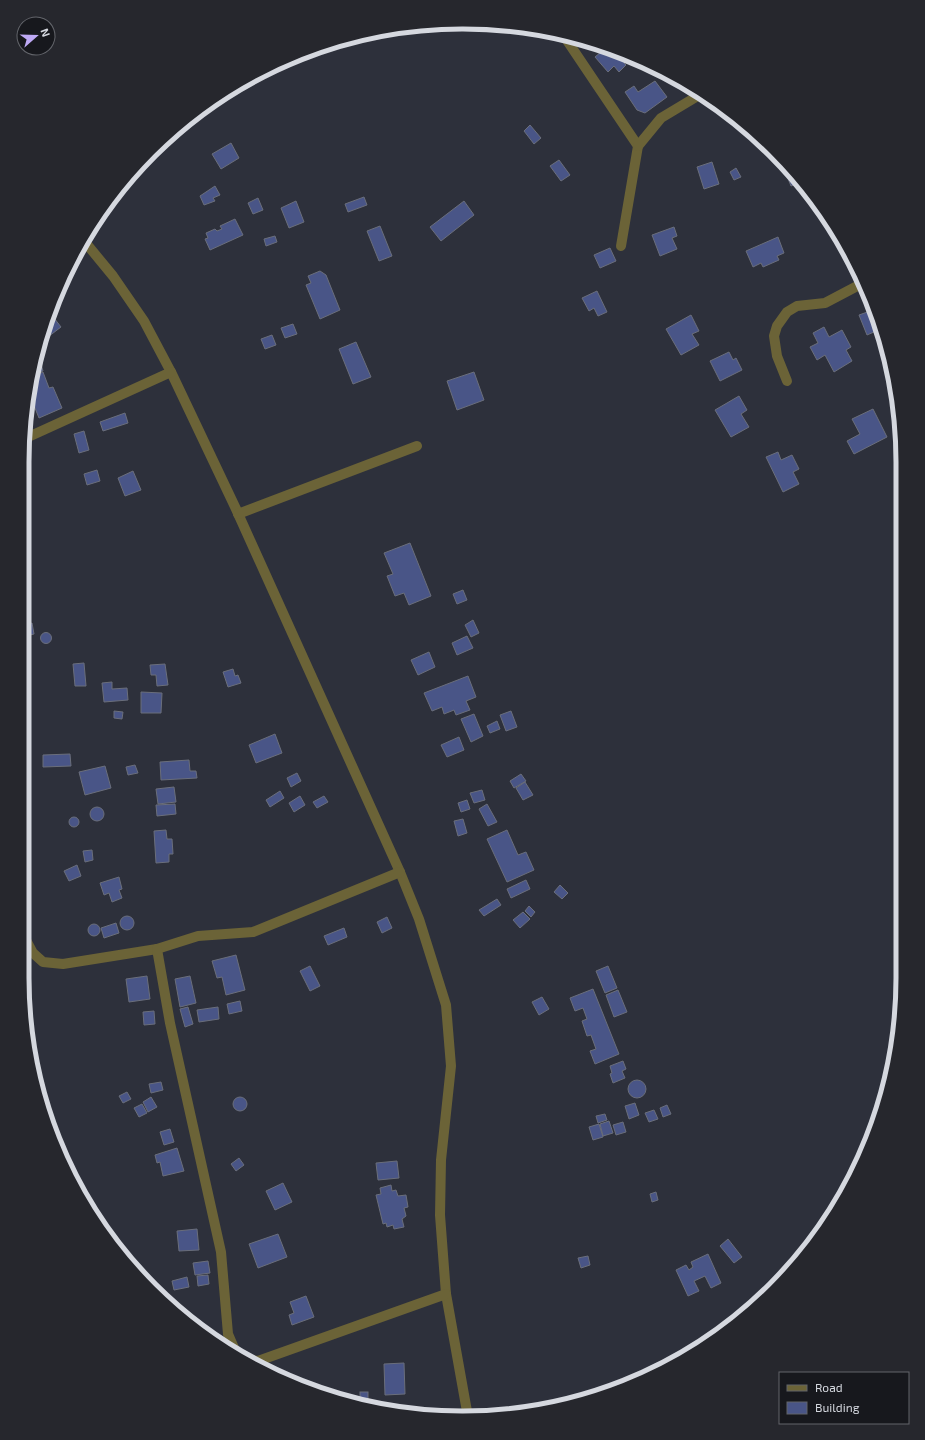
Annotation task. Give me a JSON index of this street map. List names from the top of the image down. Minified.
{"legend":["Road","Building"],"north":"right"}
